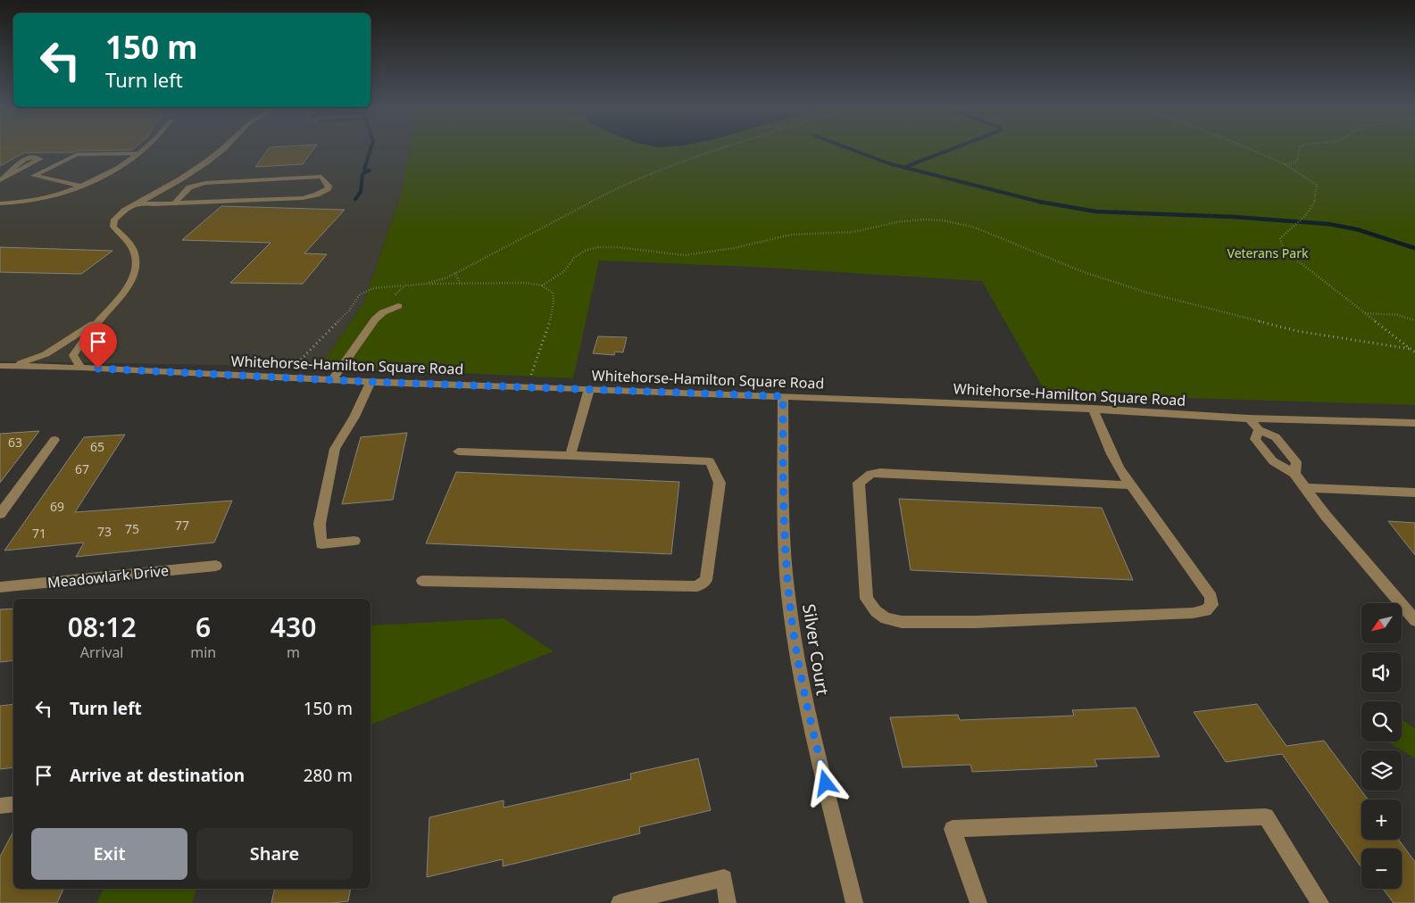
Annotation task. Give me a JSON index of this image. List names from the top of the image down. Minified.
{"streets":{"street":["Whitehorse-Hamilton Square Road","Meadowlark Drive","Silver Court"]},"crossings":[["Whitehorse-Hamilton Square Road","Silver Court"]],"parks":["Veterans Park"],"house_numbers":["63","65","67","69","77","75","73","71"],"north":"bottom left","page":{"turn":["150 m","Turn left"],"eta":["08:12","Arrival","6","min","430","m"],"map_buttons":["+","−"],"list":[{"name":"Turn left","value":"150 m"},{"name":"Arrive at destination","value":"280 m"}],"buttons":["Exit","Share"]}}
